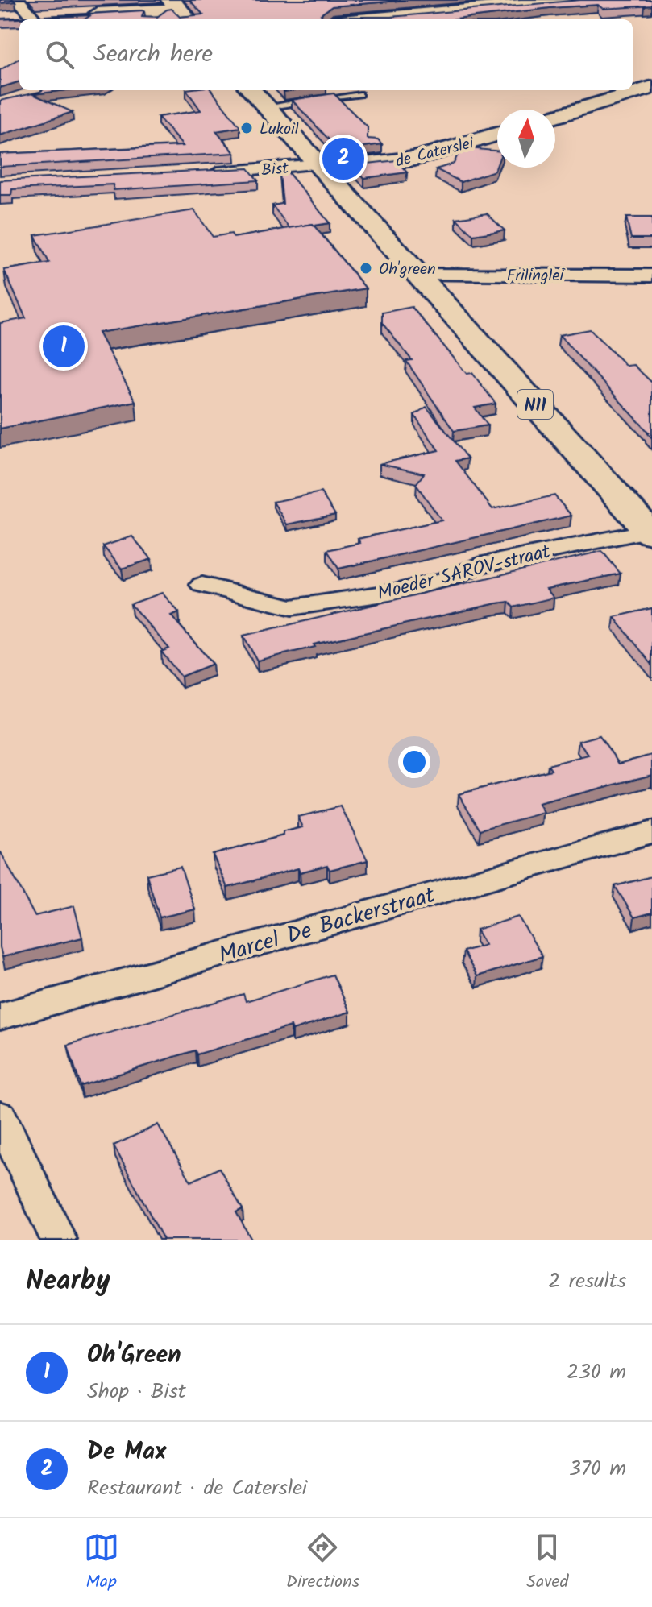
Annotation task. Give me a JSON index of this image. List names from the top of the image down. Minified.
{"streets":{"main road":["N11"],"street":["de Caterslei","Bist","Frilinglei","Moeder SAROV-straat","Marcel De Backerstraat"]},"crossings":[["de Caterslei","Bist"],["de Caterslei","N11"],["Bist","N11"],["Frilinglei","N11"],["N11","Moeder SAROV-straat"]],"places":["Lukoil","Oh'green"],"north":"top","page":{"search":"Search here","pins":["2","1"],"heading":["Nearby","2 results"],"list":[{"mark":"1","name":"Oh'Green","note":"Shop · Bist","value":"230 m"},{"mark":"2","name":"De Max","note":"Restaurant · de Caterslei","value":"370 m"}],"nav":["Map","Directions","Saved"]}}
